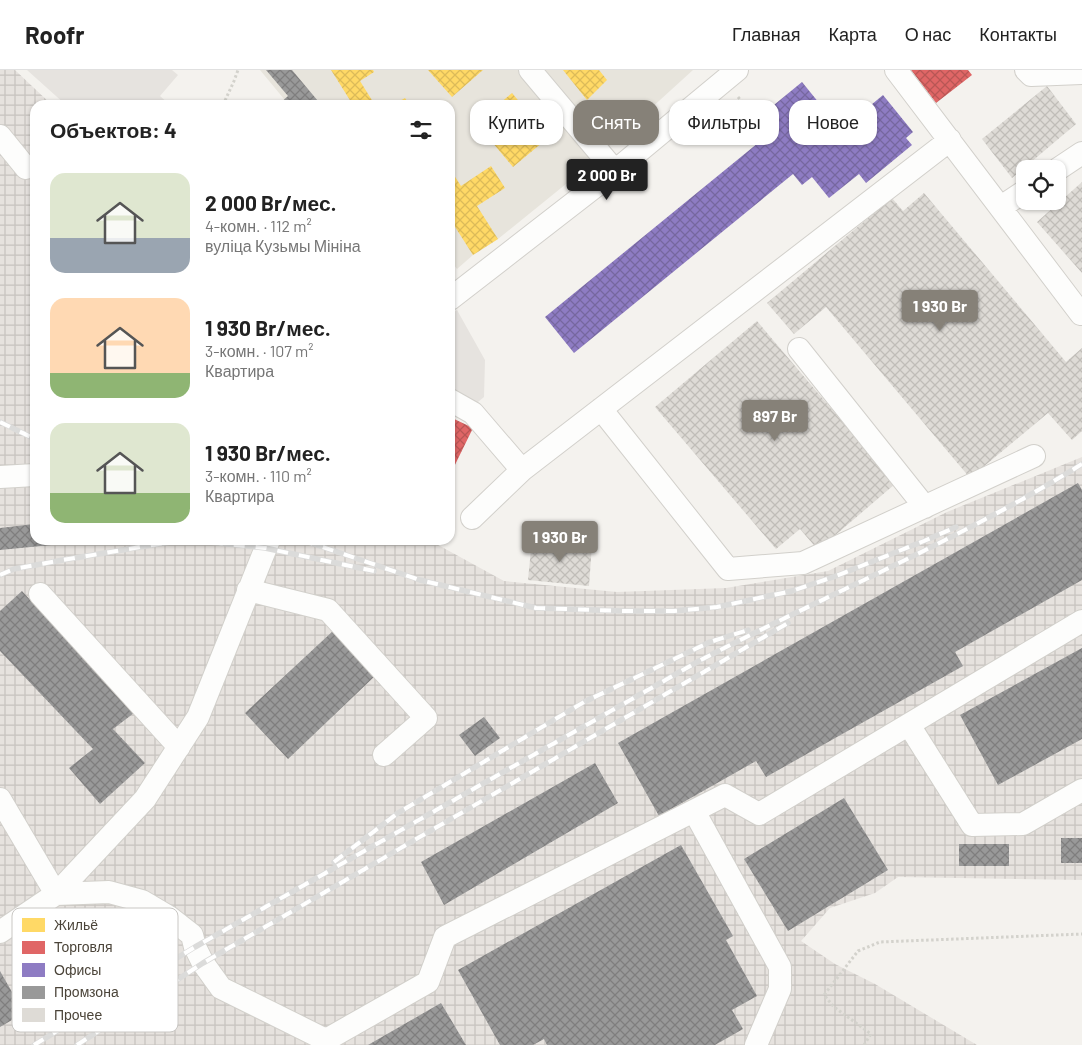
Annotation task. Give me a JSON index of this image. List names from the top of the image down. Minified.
{"legend":["Жильё","Торговля","Офисы","Промзона","Прочее"],"page":{"header":"Roofr","nav":["Главная","Карта","О нас","Контакты"],"chip":["Купить","Снять","Фильтры","Новое"],"heading":"Объектов: 4","price":["2 000 Br","1 930 Br","897 Br","1 930 Br"],"list":[{"name":"2 000 Br/мес.","note":"4-комн. · 112 m² · вуліца Кузьмы Мініна"},{"name":"1 930 Br/мес.","note":"3-комн. · 107 m² · Квартира"},{"name":"1 930 Br/мес.","note":"3-комн. · 110 m² · Квартира"}]}}
